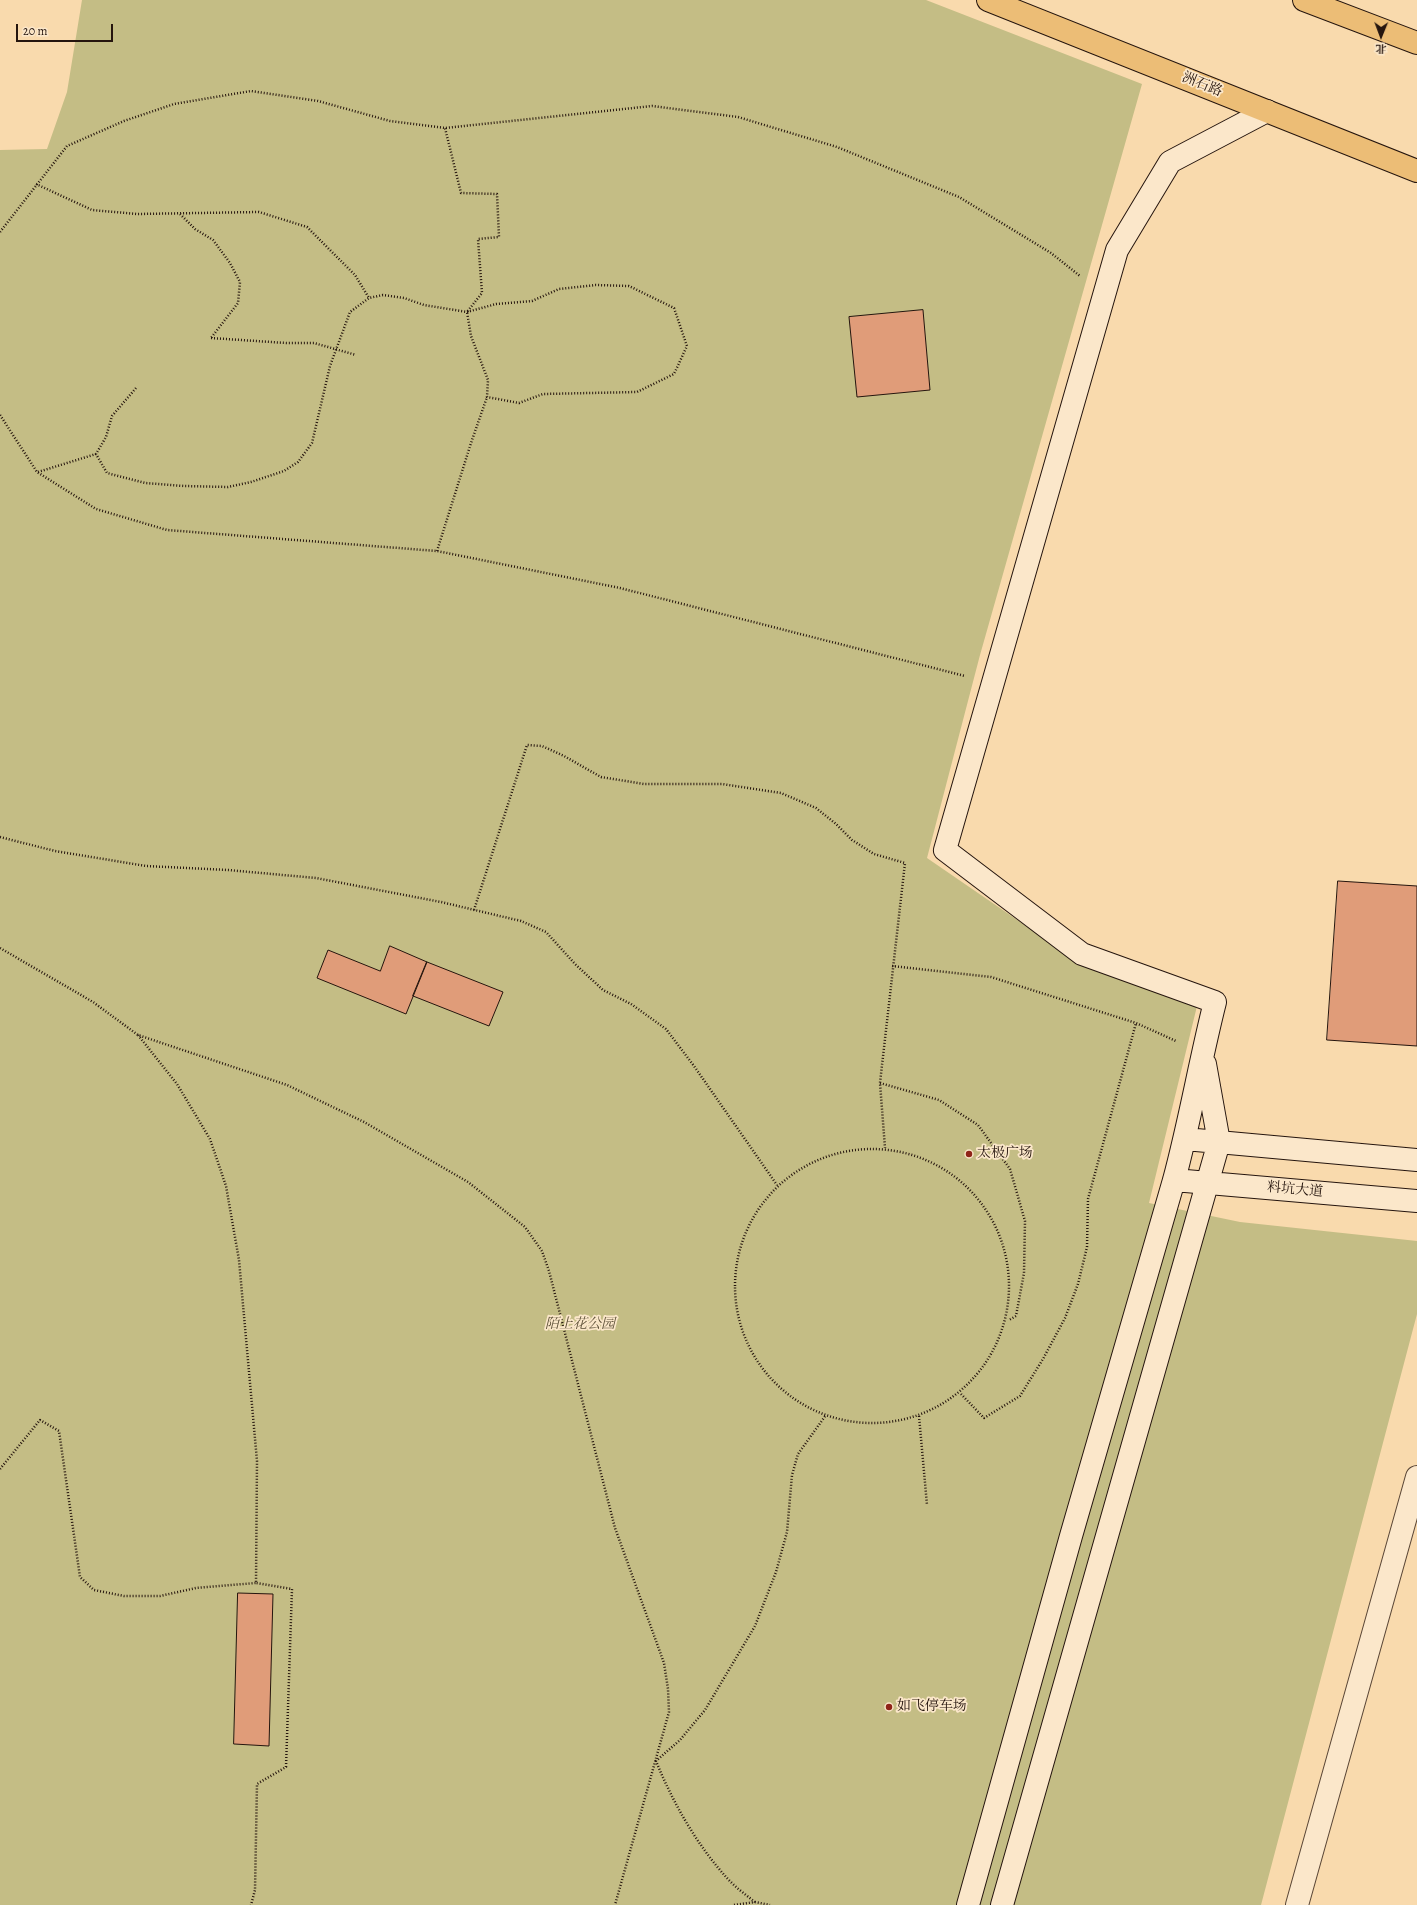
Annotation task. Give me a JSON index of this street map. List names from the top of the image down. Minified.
{"streets":{"main road":["洲石路"],"street":["料坑大道"]},"parks":["陌上花公园"],"places":["太极广场","如飞停车场"],"scale_bar":"20 m","north":"bottom"}
